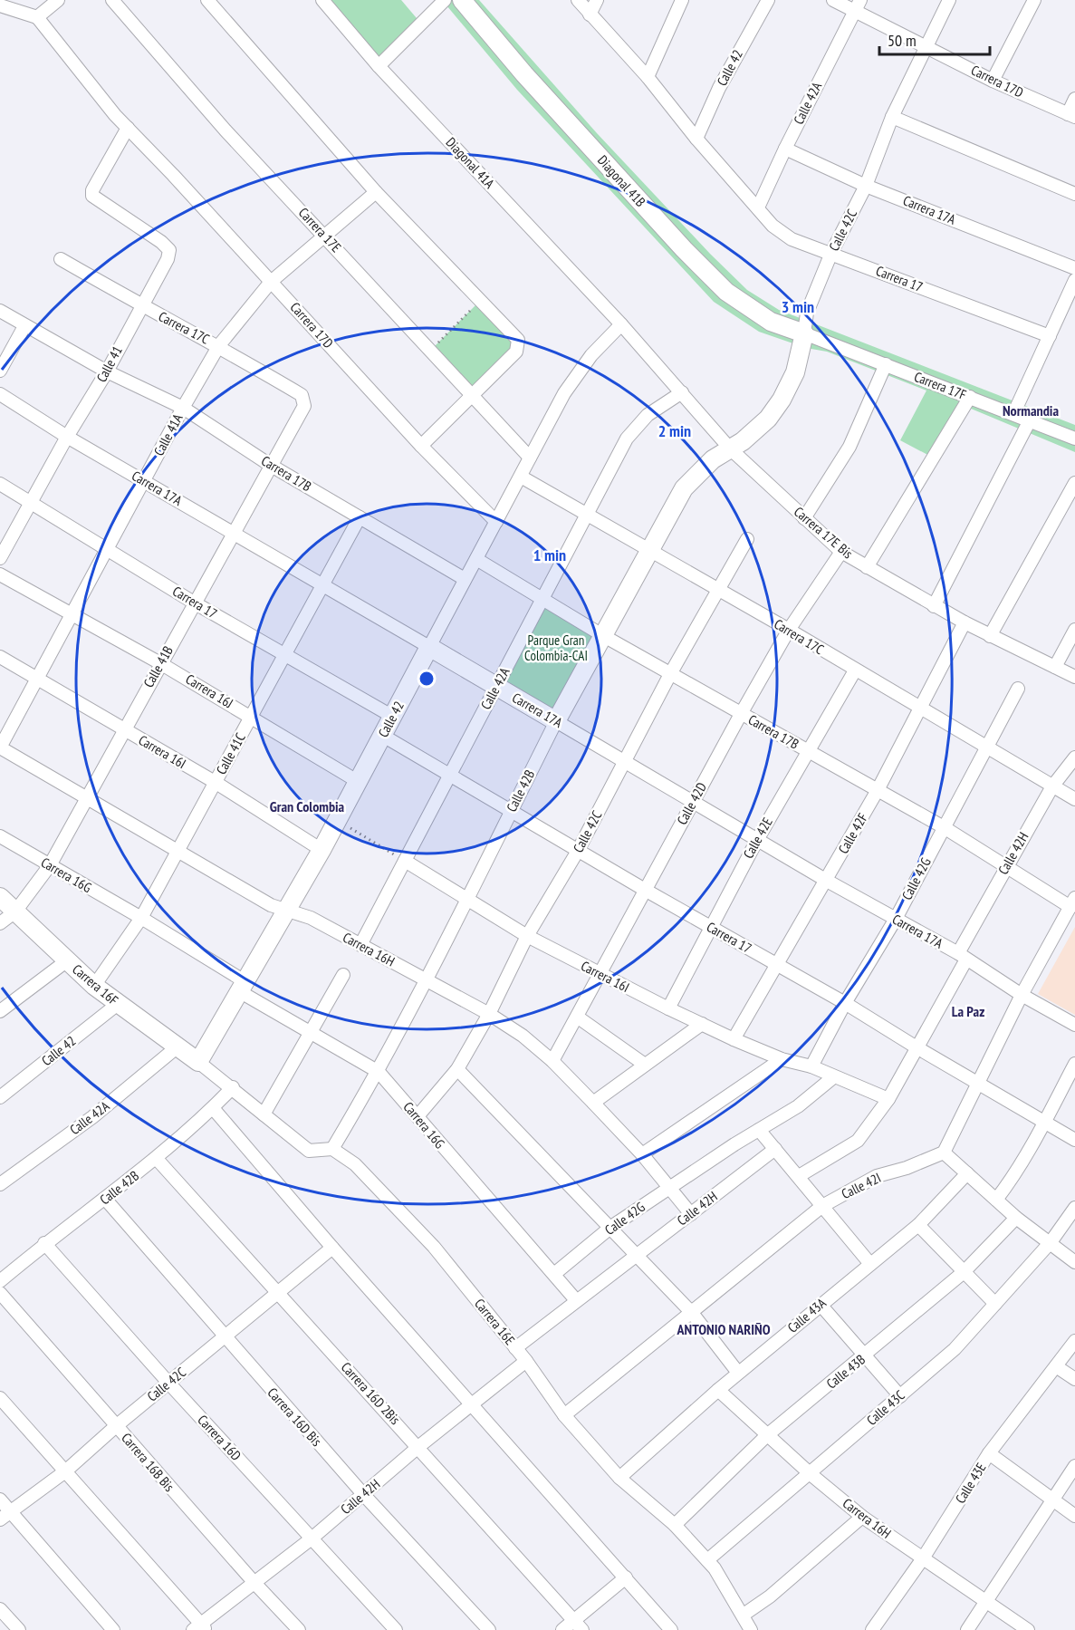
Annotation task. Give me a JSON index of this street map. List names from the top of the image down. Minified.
{"streets":{"street":["Calle 42","Carrera 17D","Calle 42A","Diagonal 41A","Diagonal 41B","Carrera 17A","Carrera 17E","Calle 42C","Carrera 17","Carrera 17C","Calle 41","Carrera 17F","Calle 41A","Carrera 17B","Carrera 17E Bis","Calle 41B","Carrera 16J","Carrera 16I","Calle 41C","Calle 42B","Calle 42D","Calle 42F","Calle 42E","Calle 42H","Carrera 16G","Calle 42G","Carrera 16H","Carrera 16F","Calle 42I","Calle 43A","Carrera 16E","Calle 43B","Carrera 16D 2Bis","Calle 43C","Carrera 16D Bis","Carrera 16D","Carrera 16B Bis","Calle 43E"]},"crossings":[["Calle 42","Carrera 17D"],["Calle 42","Diagonal 41A"],["Calle 42","Carrera 17A"],["Calle 42","Carrera 17E"],["Calle 42","Carrera 17"],["Calle 42","Carrera 17C"],["Calle 42","Carrera 17B"],["Calle 42","Carrera 17E Bis"],["Calle 42","Carrera 16J"],["Calle 42","Carrera 16I"],["Calle 42","Carrera 16G"],["Calle 42","Carrera 16H"],["Calle 42","Carrera 16F"],["Carrera 17D","Calle 42A"],["Carrera 17D","Calle 42C"],["Carrera 17D","Calle 41"],["Carrera 17D","Calle 41A"],["Calle 42A","Carrera 17A"],["Calle 42A","Carrera 17"],["Calle 42A","Carrera 17C"],["Calle 42A","Carrera 17B"],["Calle 42A","Carrera 17E Bis"],["Calle 42A","Carrera 16I"],["Calle 42A","Carrera 16H"],["Calle 42A","Carrera 16F"],["Diagonal 41A","Carrera 17E Bis"],["Diagonal 41B","Calle 42C"],["Diagonal 41B","Carrera 17F"],["Carrera 17A","Calle 42C"],["Carrera 17A","Calle 41"],["Carrera 17A","Calle 41A"],["Carrera 17A","Calle 41B"],["Carrera 17A","Calle 41C"],["Carrera 17A","Calle 42B"],["Carrera 17A","Calle 42D"],["Carrera 17A","Calle 42F"],["Carrera 17A","Calle 42E"],["Carrera 17A","Calle 42H"],["Carrera 17A","Calle 42G"],["Carrera 17E","Calle 41A"],["Calle 42C","Carrera 17"],["Calle 42C","Carrera 17C"],["Calle 42C","Carrera 17F"],["Calle 42C","Carrera 17B"],["Calle 42C","Carrera 17E Bis"],["Calle 42C","Carrera 16I"],["Calle 42C","Calle 42B"],["Calle 42C","Carrera 16G"],["Calle 42C","Carrera 16H"],["Calle 42C","Carrera 16D 2Bis"],["Calle 42C","Carrera 16D Bis"],["Calle 42C","Carrera 16D"],["Calle 42C","Carrera 16B Bis"],["Carrera 17","Calle 41"],["Carrera 17","Calle 41A"],["Carrera 17","Calle 41B"],["Carrera 17","Calle 41C"],["Carrera 17","Calle 42B"],["Carrera 17","Calle 42D"],["Carrera 17","Calle 42F"],["Carrera 17","Calle 42E"],["Carrera 17","Calle 42H"],["Carrera 17","Calle 42G"],["Carrera 17C","Calle 41"],["Carrera 17C","Calle 41A"],["Carrera 17C","Calle 41B"],["Carrera 17C","Calle 42B"],["Carrera 17C","Calle 42D"],["Carrera 17C","Calle 42F"],["Carrera 17C","Calle 42E"],["Carrera 17C","Calle 42H"],["Carrera 17C","Calle 42G"],["Calle 41","Carrera 17B"],["Calle 41A","Carrera 17B"],["Calle 41A","Carrera 16J"],["Calle 41A","Carrera 16I"],["Calle 41A","Carrera 16H"],["Carrera 17B","Calle 41B"],["Carrera 17B","Calle 41C"],["Carrera 17B","Calle 42B"],["Carrera 17B","Calle 42D"],["Carrera 17B","Calle 42F"],["Carrera 17B","Calle 42E"],["Carrera 17B","Calle 42H"],["Carrera 17B","Calle 42G"],["Carrera 17E Bis","Calle 42B"],["Carrera 17E Bis","Calle 42D"],["Carrera 17E Bis","Calle 42F"],["Calle 41B","Carrera 16J"],["Calle 41B","Carrera 16I"],["Calle 41B","Carrera 16G"],["Calle 41B","Carrera 16H"],["Calle 41B","Carrera 16F"],["Carrera 16J","Calle 41C"],["Carrera 16I","Calle 41C"],["Carrera 16I","Calle 42B"],["Carrera 16I","Calle 42D"],["Carrera 16I","Calle 42F"],["Carrera 16I","Calle 42E"],["Carrera 16I","Calle 42H"],["Carrera 16I","Calle 42G"],["Calle 41C","Carrera 16G"],["Calle 41C","Carrera 16H"],["Calle 41C","Carrera 16F"],["Calle 42B","Carrera 16G"],["Calle 42B","Carrera 16H"],["Calle 42B","Carrera 16E"],["Calle 42B","Carrera 16D 2Bis"],["Calle 42B","Carrera 16D Bis"],["Calle 42B","Carrera 16D"],["Calle 42D","Carrera 16H"],["Calle 42H","Carrera 16G"],["Calle 42H","Carrera 16H"],["Calle 42H","Carrera 16E"],["Calle 42H","Carrera 16D 2Bis"],["Calle 42H","Carrera 16D Bis"],["Calle 42H","Carrera 16D"],["Calle 42H","Carrera 16B Bis"],["Carrera 16G","Calle 42G"],["Calle 42G","Carrera 16H"],["Carrera 16H","Calle 43A"],["Carrera 16H","Calle 43B"],["Carrera 16H","Calle 43C"],["Carrera 16H","Calle 43E"],["Calle 42I","Carrera 16E"],["Calle 43A","Carrera 16E"],["Carrera 16E","Calle 43B"],["Carrera 16E","Calle 43C"]],"districts":["Normandia","Gran Colombia","La Paz","ANTONIO NARIÑO"],"parks":["Parque Gran Colombia-CAI"],"scale_bar":"50 m","rings":["3 min","2 min","1 min"]}
